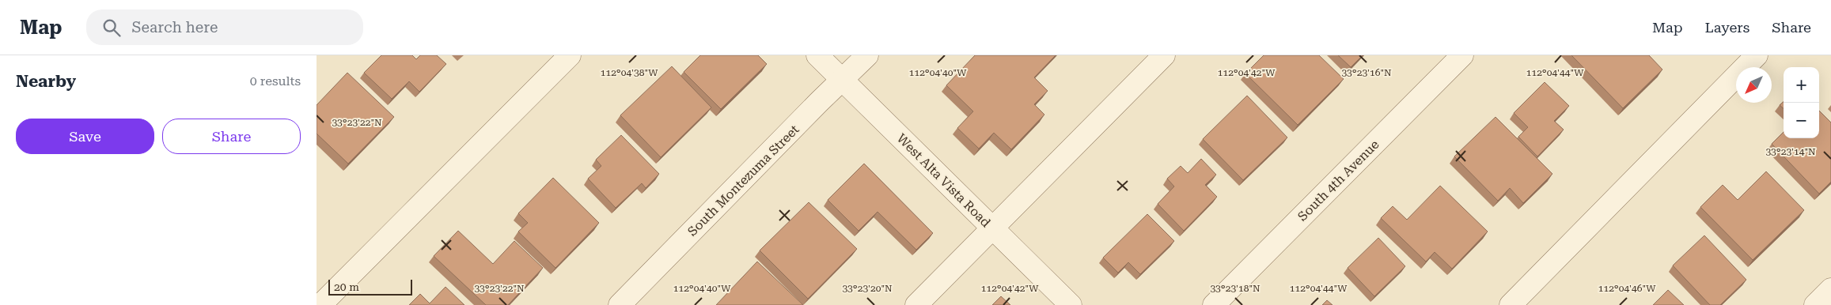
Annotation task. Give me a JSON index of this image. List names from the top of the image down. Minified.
{"streets":{"street":["South Montezuma Street","West Alta Vista Road","South 4th Avenue"]},"crossings":[["South Montezuma Street","West Alta Vista Road"]],"scale_bar":"20 m","north":"bottom left","page":{"header":"Map","search":"Search here","nav":["Map","Layers","Share"],"heading":["Nearby","0 results"],"map_buttons":["+","−"],"buttons":["Save","Share"],"scale":"20 m"},"coordinates":["33°23'16\"N","112°04'38\"W","112°04'40\"W","112°04'42\"W","112°04'44\"W","33°23'22\"N","33°23'14\"N","33°23'20\"N","33°23'18\"N","112°04'46\"W"]}
